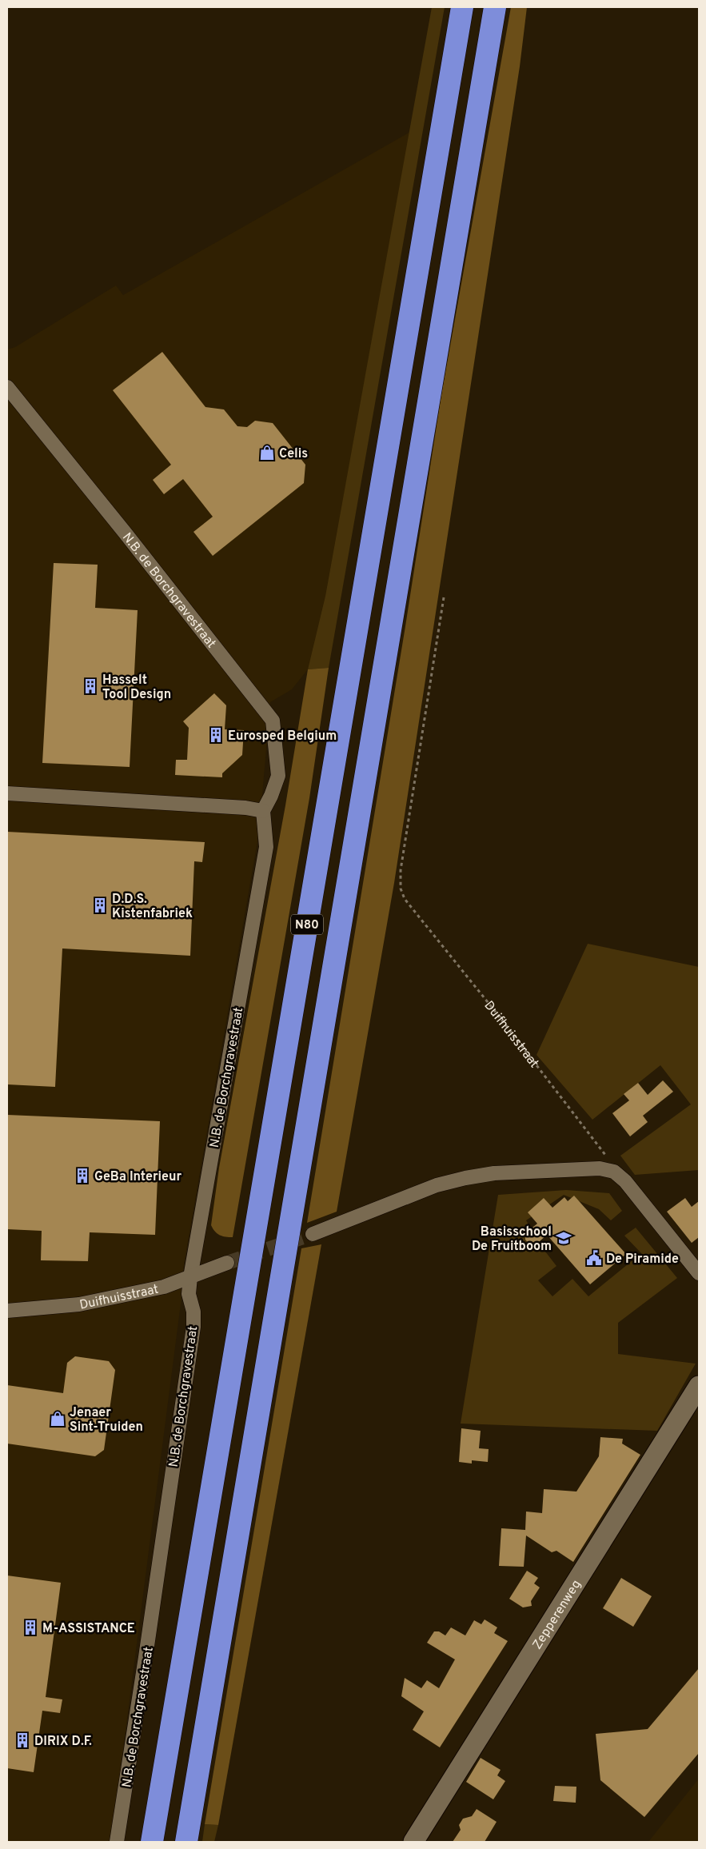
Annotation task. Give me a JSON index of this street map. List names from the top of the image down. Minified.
{"streets":{"highway":["N80"],"street":["N.B. de Borchgravestraat","Duifhuisstraat","Zepperenweg"]},"crossings":[["N.B. de Borchgravestraat","Duifhuisstraat"]],"places":{"shop":["Celis","Jenaer Sint-Truiden"],"building":["Hasselt Tool Design","Eurosped Belgium","D.D.S. Kistenfabriek","GeBa Interieur","M-ASSISTANCE","DIRIX D.F."],"school or university":["Basisschool De Fruitboom"],"public building":["De Piramide"]}}
